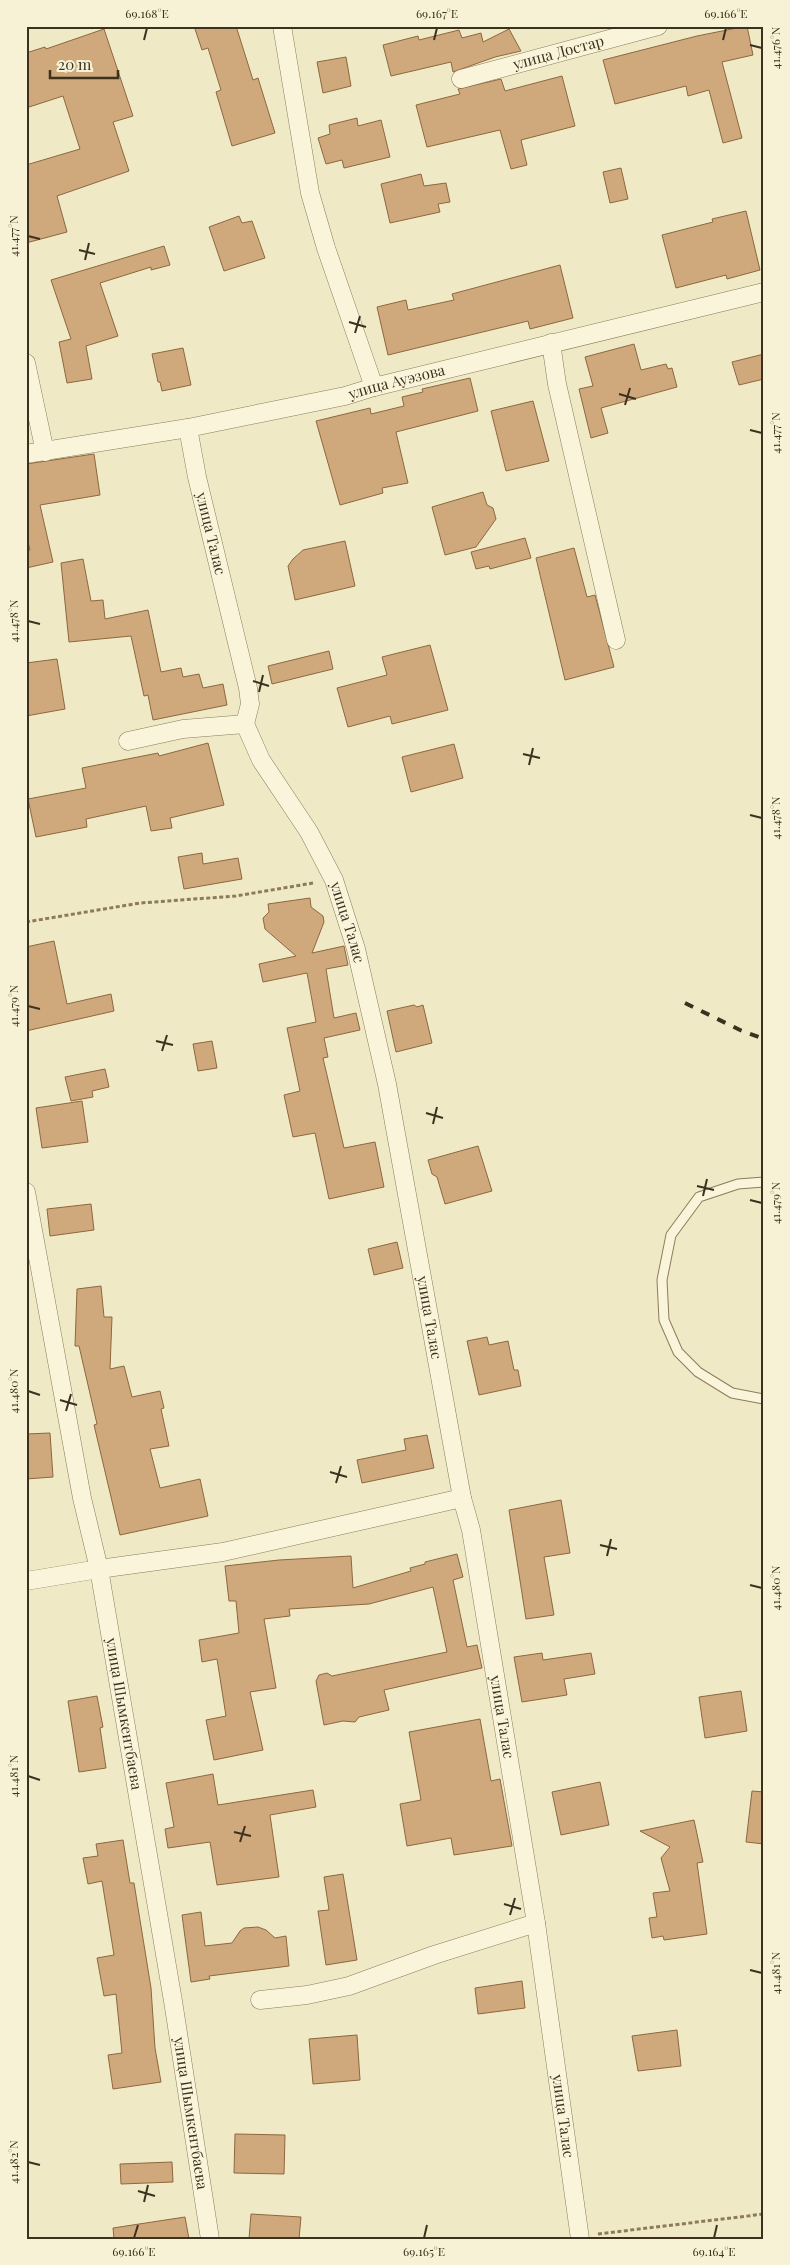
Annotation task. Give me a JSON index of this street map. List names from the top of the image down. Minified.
{"streets":{"street":["улица Достар","улица Ауэзова","улица Талас","улица Шымкентбаева"]},"crossings":[["улица Ауэзова","улица Талас"]],"scale_bar":"20 m","coordinates":["69.168°E","69.167°E","69.166°E","41.476°N","41.477°N","41.478°N","41.479°N","41.480°N","41.481°N","41.482°N","69.165°E","69.164°E"]}
